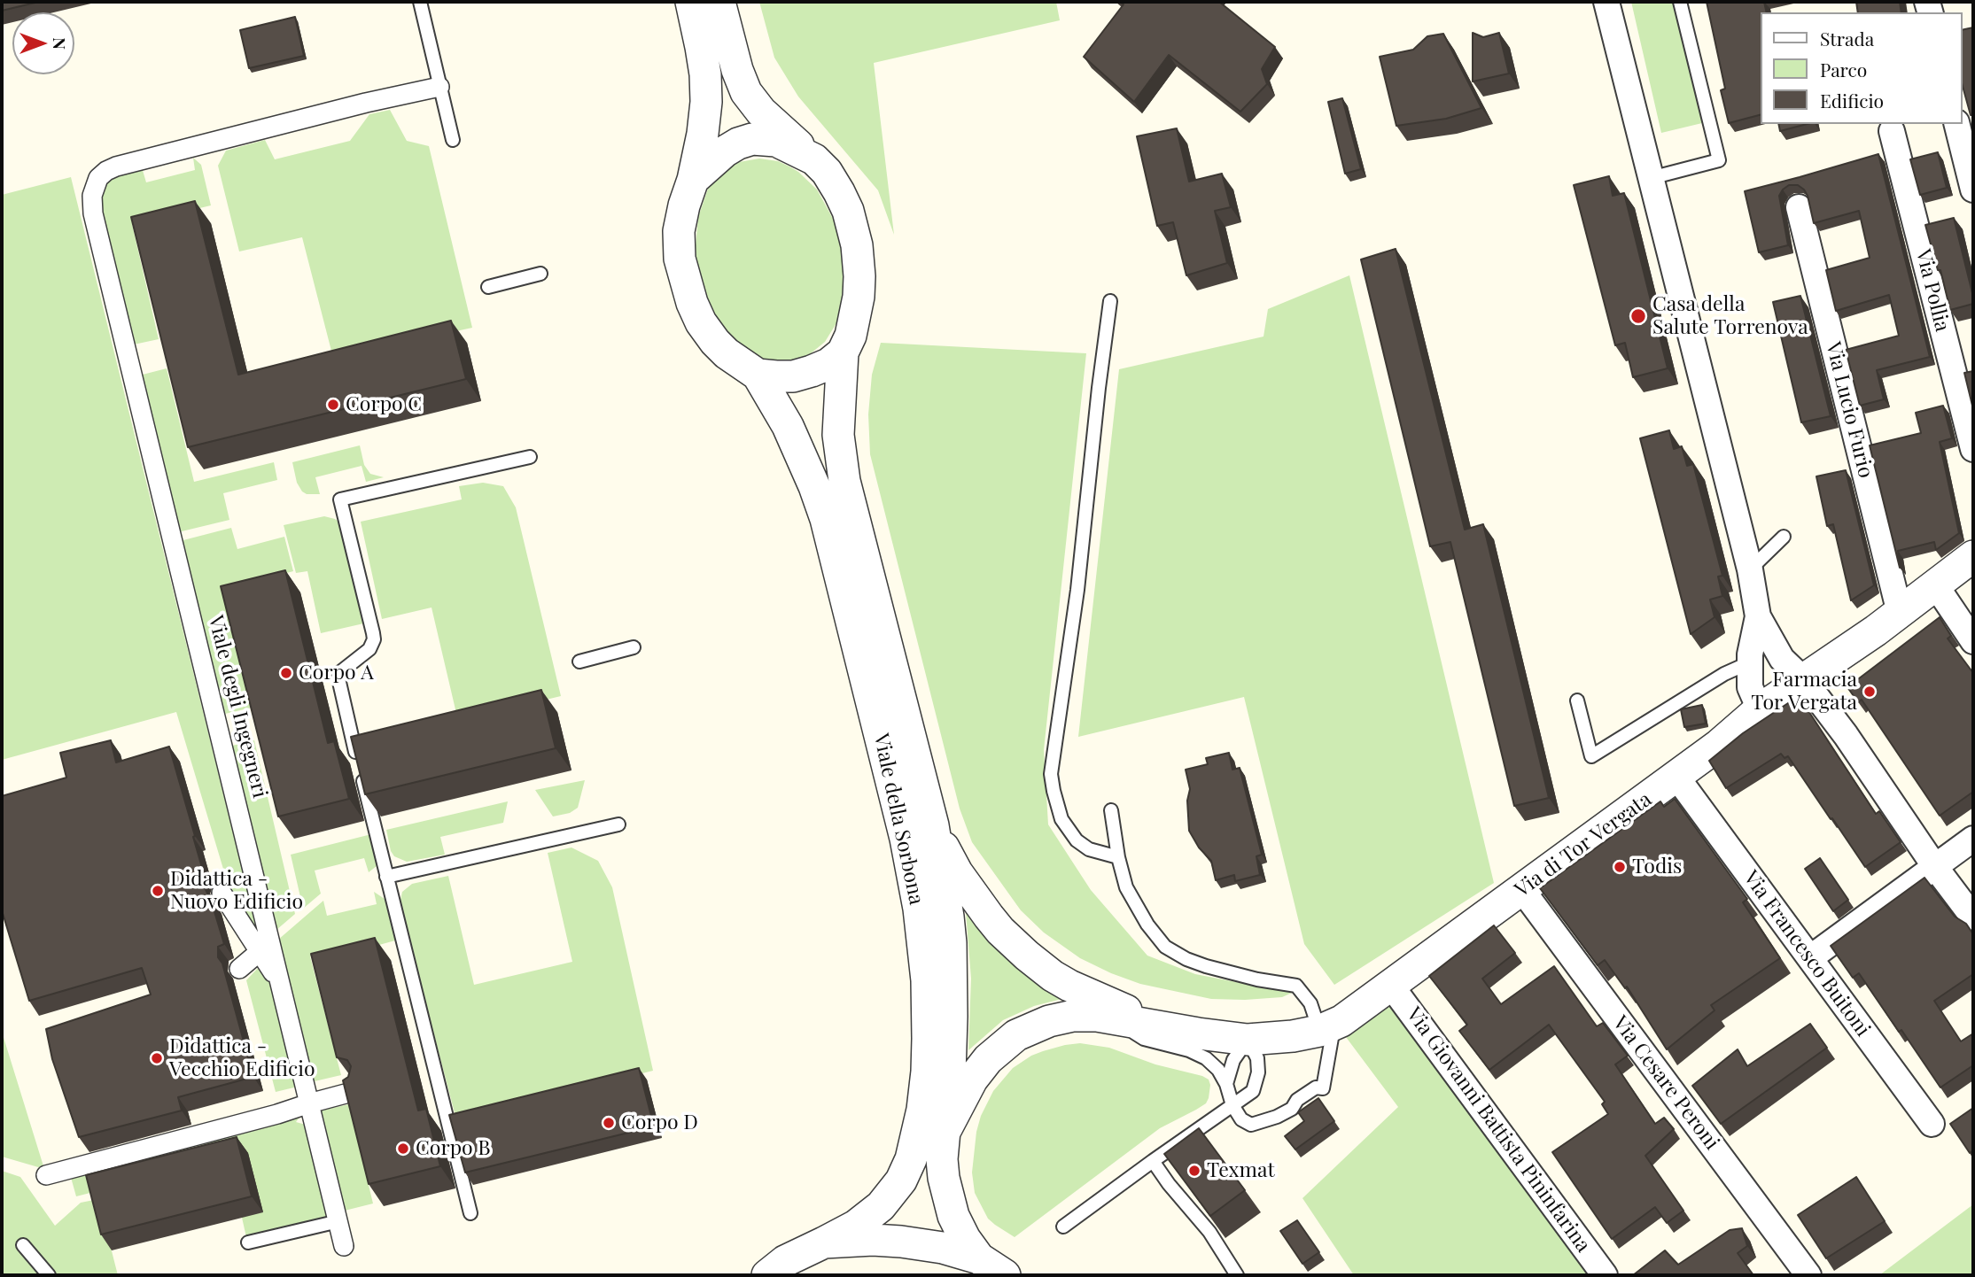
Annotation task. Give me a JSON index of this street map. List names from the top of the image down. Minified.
{"streets":{"street":["Via Pollia","Via Lucio Furio","Viale degli Ingegneri","Viale della Sorbona","Via di Tor Vergata","Via Francesco Buitoni","Via Cesare Peroni","Via Giovanni Battista Pininfarina"]},"crossings":[["Via Lucio Furio","Via di Tor Vergata"],["Viale della Sorbona","Via di Tor Vergata"],["Via di Tor Vergata","Via Cesare Peroni"],["Via di Tor Vergata","Via Giovanni Battista Pininfarina"]],"places":["Casa della Salute Torrenova","Corpo C","Corpo A","Farmacia Tor Vergata","Todis","Didattica - Nuovo Edificio","Didattica - Vecchio Edificio","Corpo D","Corpo B","Texmat"],"legend":["Strada","Parco","Edificio"],"north":"right"}
